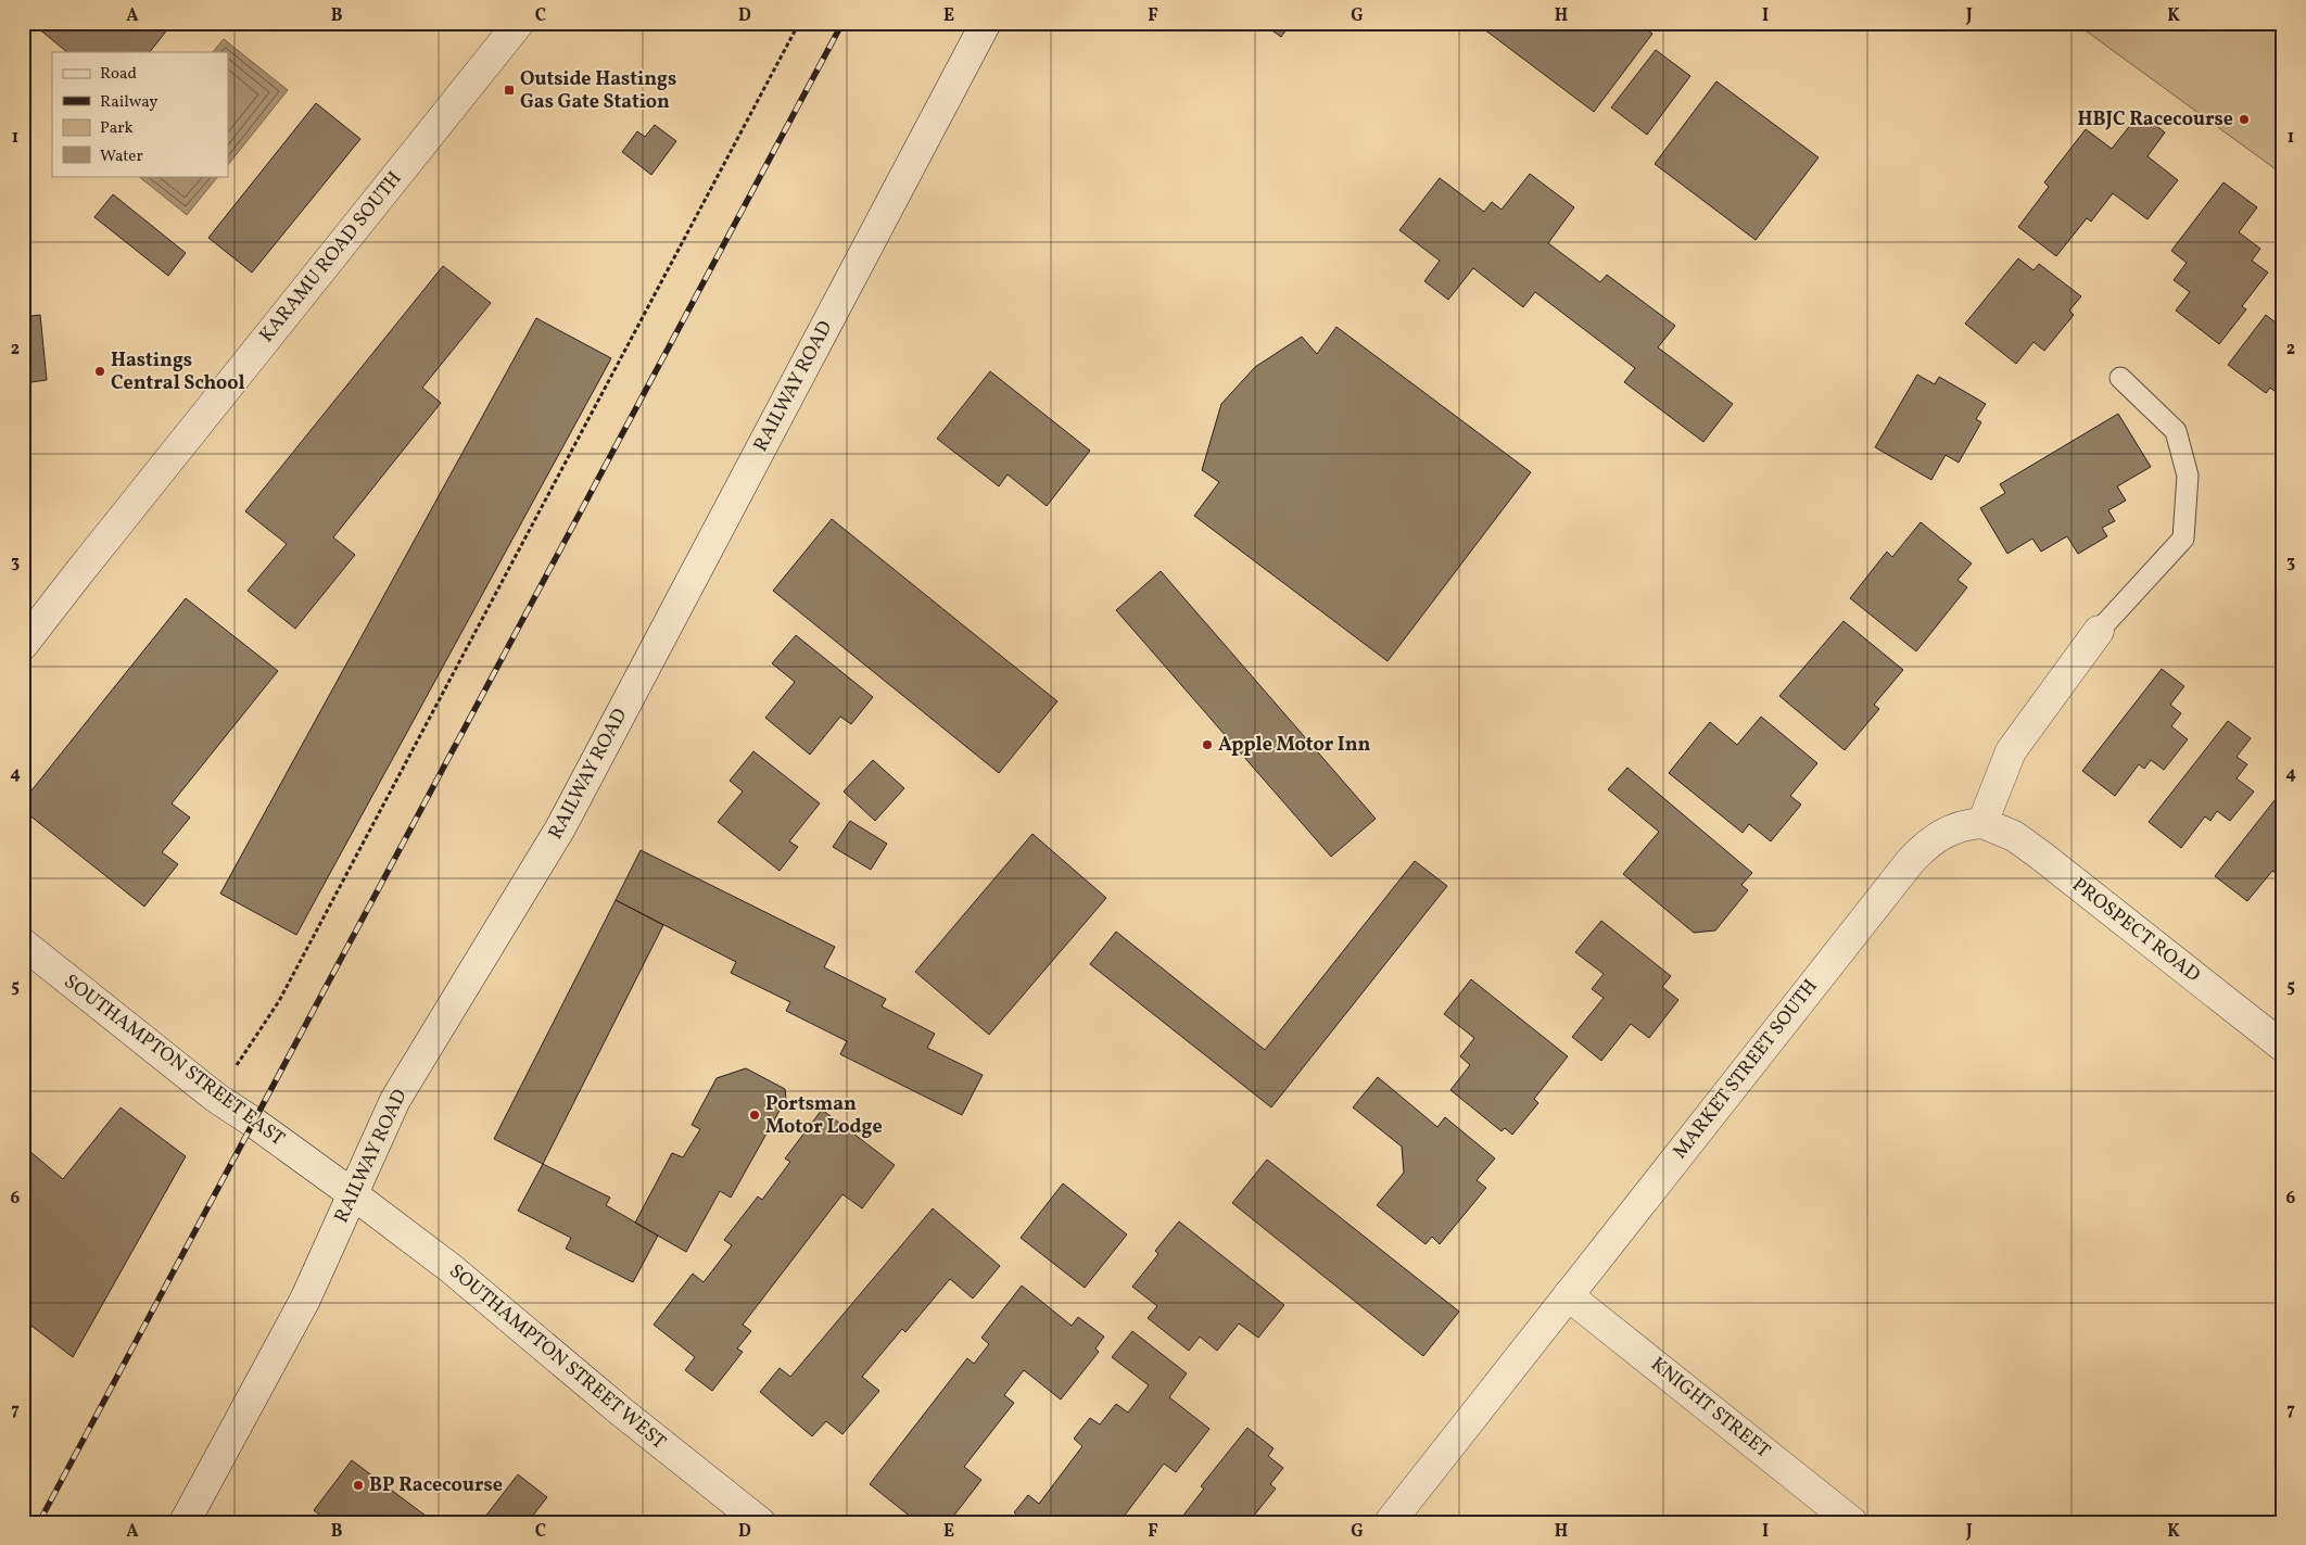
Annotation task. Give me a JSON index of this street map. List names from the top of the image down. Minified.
{"streets":{"street":["KARAMU ROAD SOUTH","RAILWAY ROAD","PROSPECT ROAD","SOUTHAMPTON STREET EAST","MARKET STREET SOUTH","SOUTHAMPTON STREET WEST","KNIGHT STREET"]},"crossings":[["RAILWAY ROAD","SOUTHAMPTON STREET EAST"],["RAILWAY ROAD","SOUTHAMPTON STREET WEST"],["PROSPECT ROAD","MARKET STREET SOUTH"],["SOUTHAMPTON STREET EAST","SOUTHAMPTON STREET WEST"],["MARKET STREET SOUTH","KNIGHT STREET"]],"places":{"transit":["Outside Hastings Gas Gate Station"],"other":["HBJC Racecourse","Hastings Central School","Apple Motor Inn","Portsman Motor Lodge","BP Racecourse"]},"legend":["Road","Railway","Park","Water"],"grid":{"columns":["A","B","C","D","E","F","G","H","I","J","K"],"rows":["1","2","3","4","5","6","7"]}}
